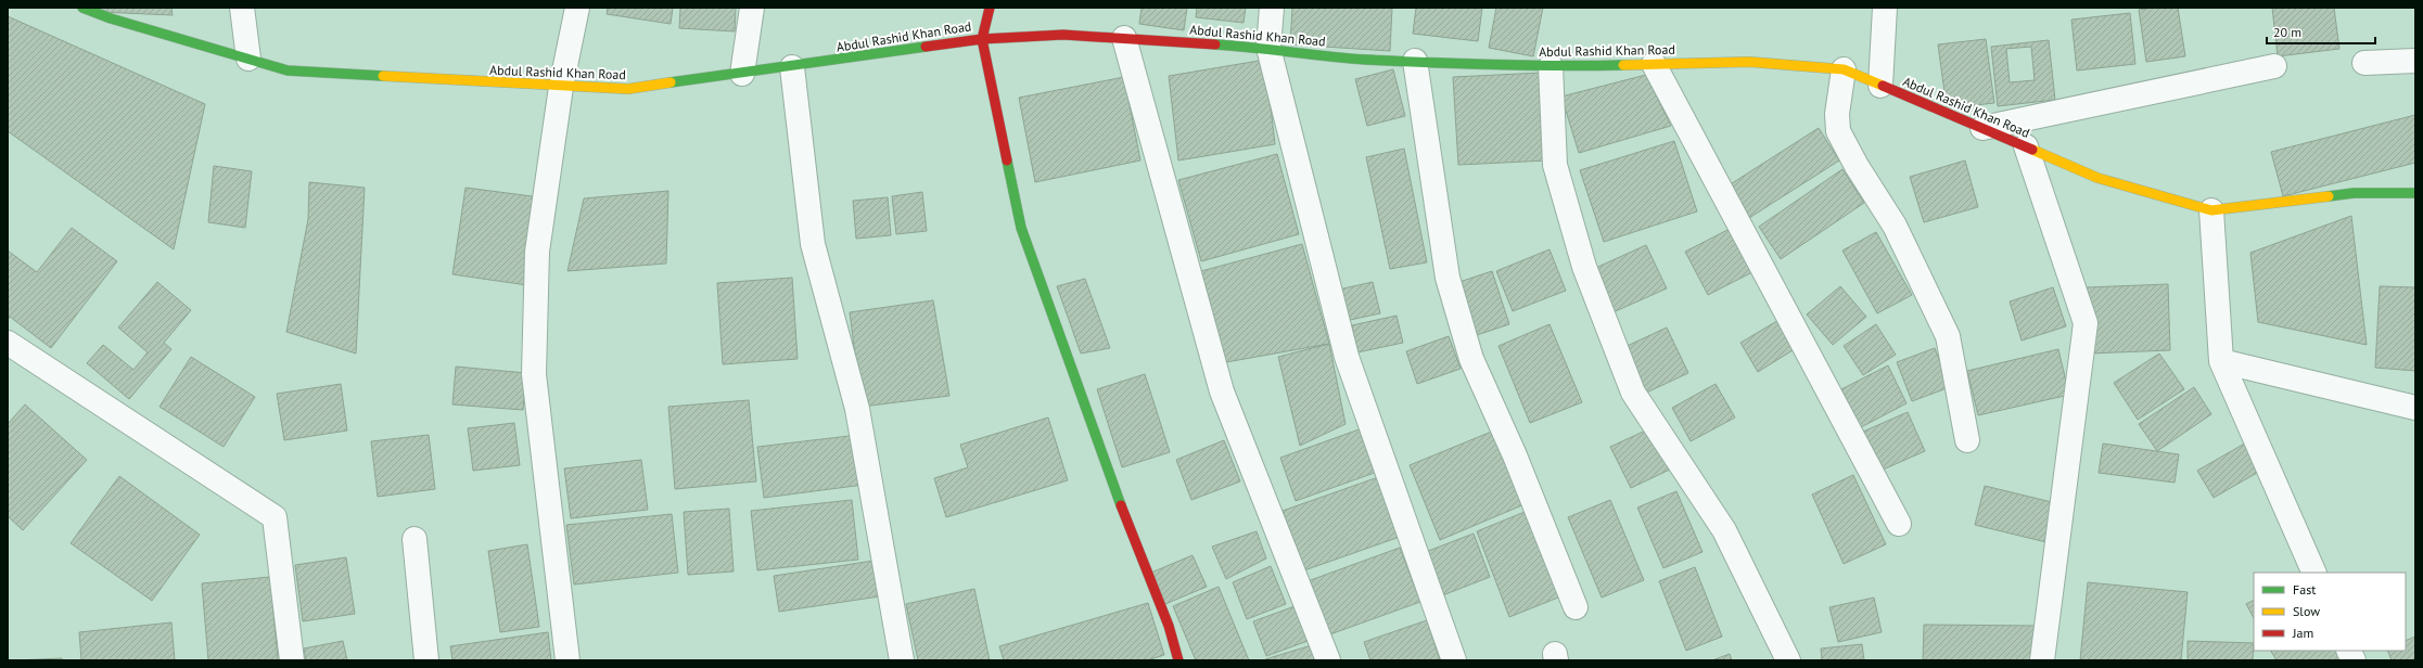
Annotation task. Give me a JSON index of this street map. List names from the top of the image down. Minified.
{"streets":{"street":["Abdul Rashid Khan Road"]},"legend":["Fast","Slow","Jam"],"scale_bar":"20 m"}
